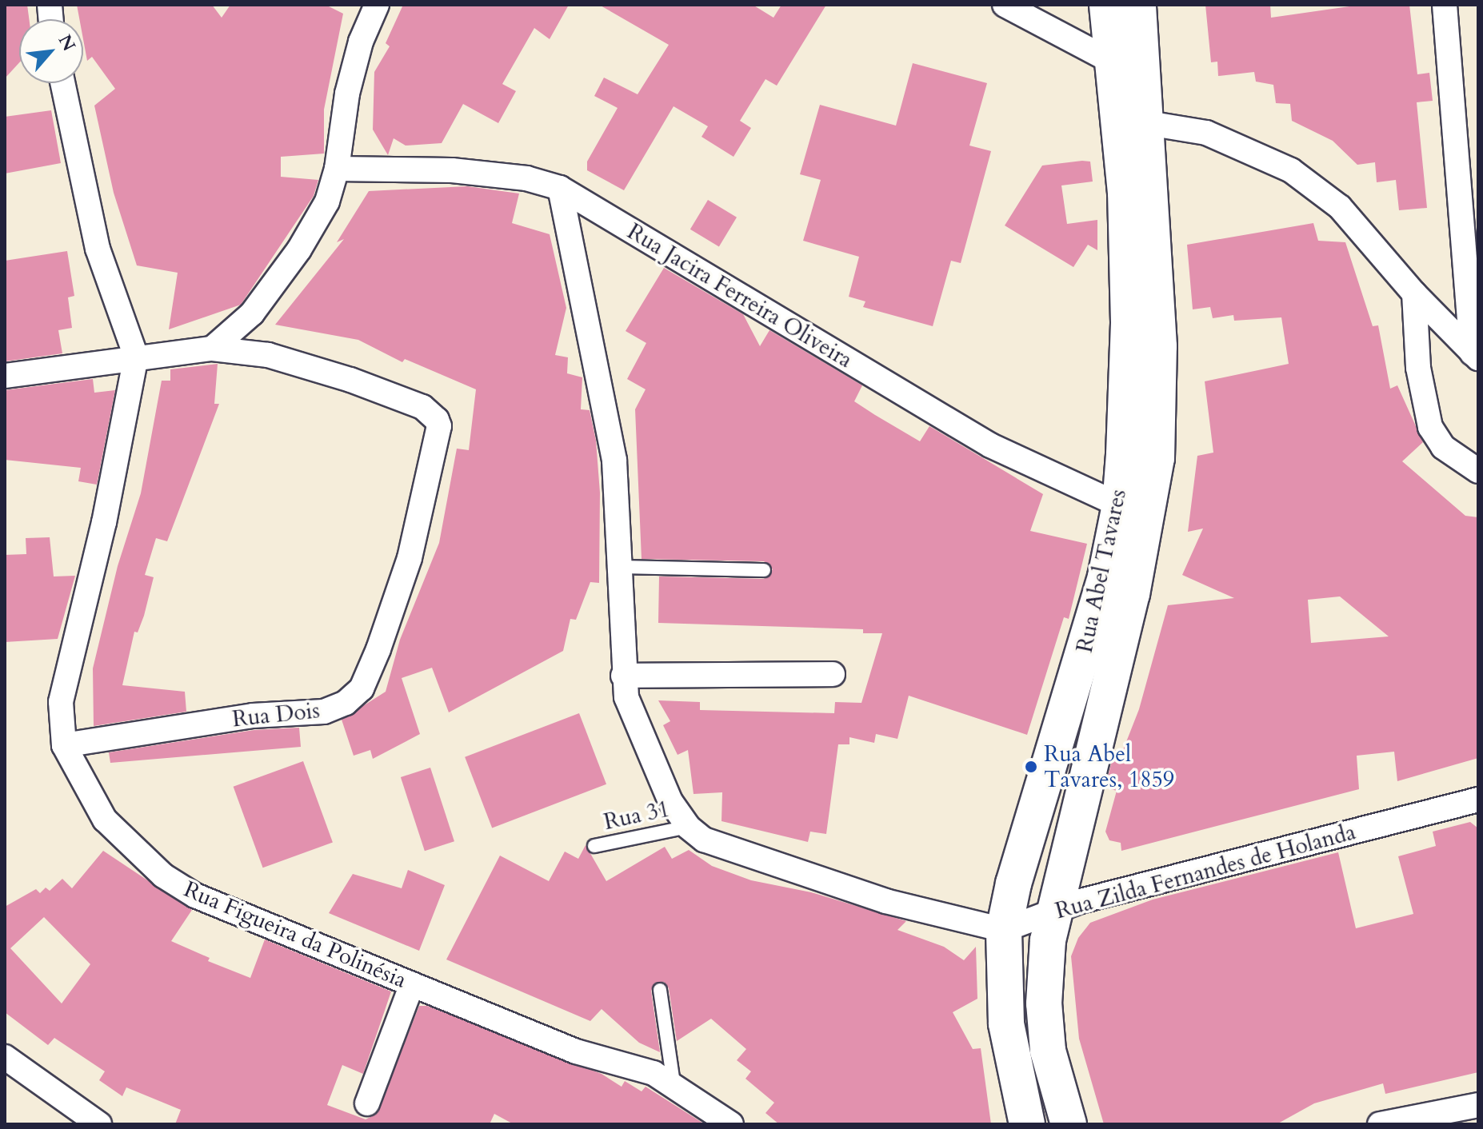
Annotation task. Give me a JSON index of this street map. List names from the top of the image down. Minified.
{"streets":{"street":["Rua Jacira Ferreira Oliveira","Rua Abel Tavares","Rua Dois","Rua Zilda Fernandes de Holanda","Rua Figueira da Polinésia"],"lane":["Rua 31"]},"crossings":[["Rua Jacira Ferreira Oliveira","Rua Abel Tavares"],["Rua Abel Tavares","Rua Zilda Fernandes de Holanda"],["Rua Dois","Rua Figueira da Polinésia"]],"places":["Rua Abel Tavares, 1859"],"north":"top right"}
